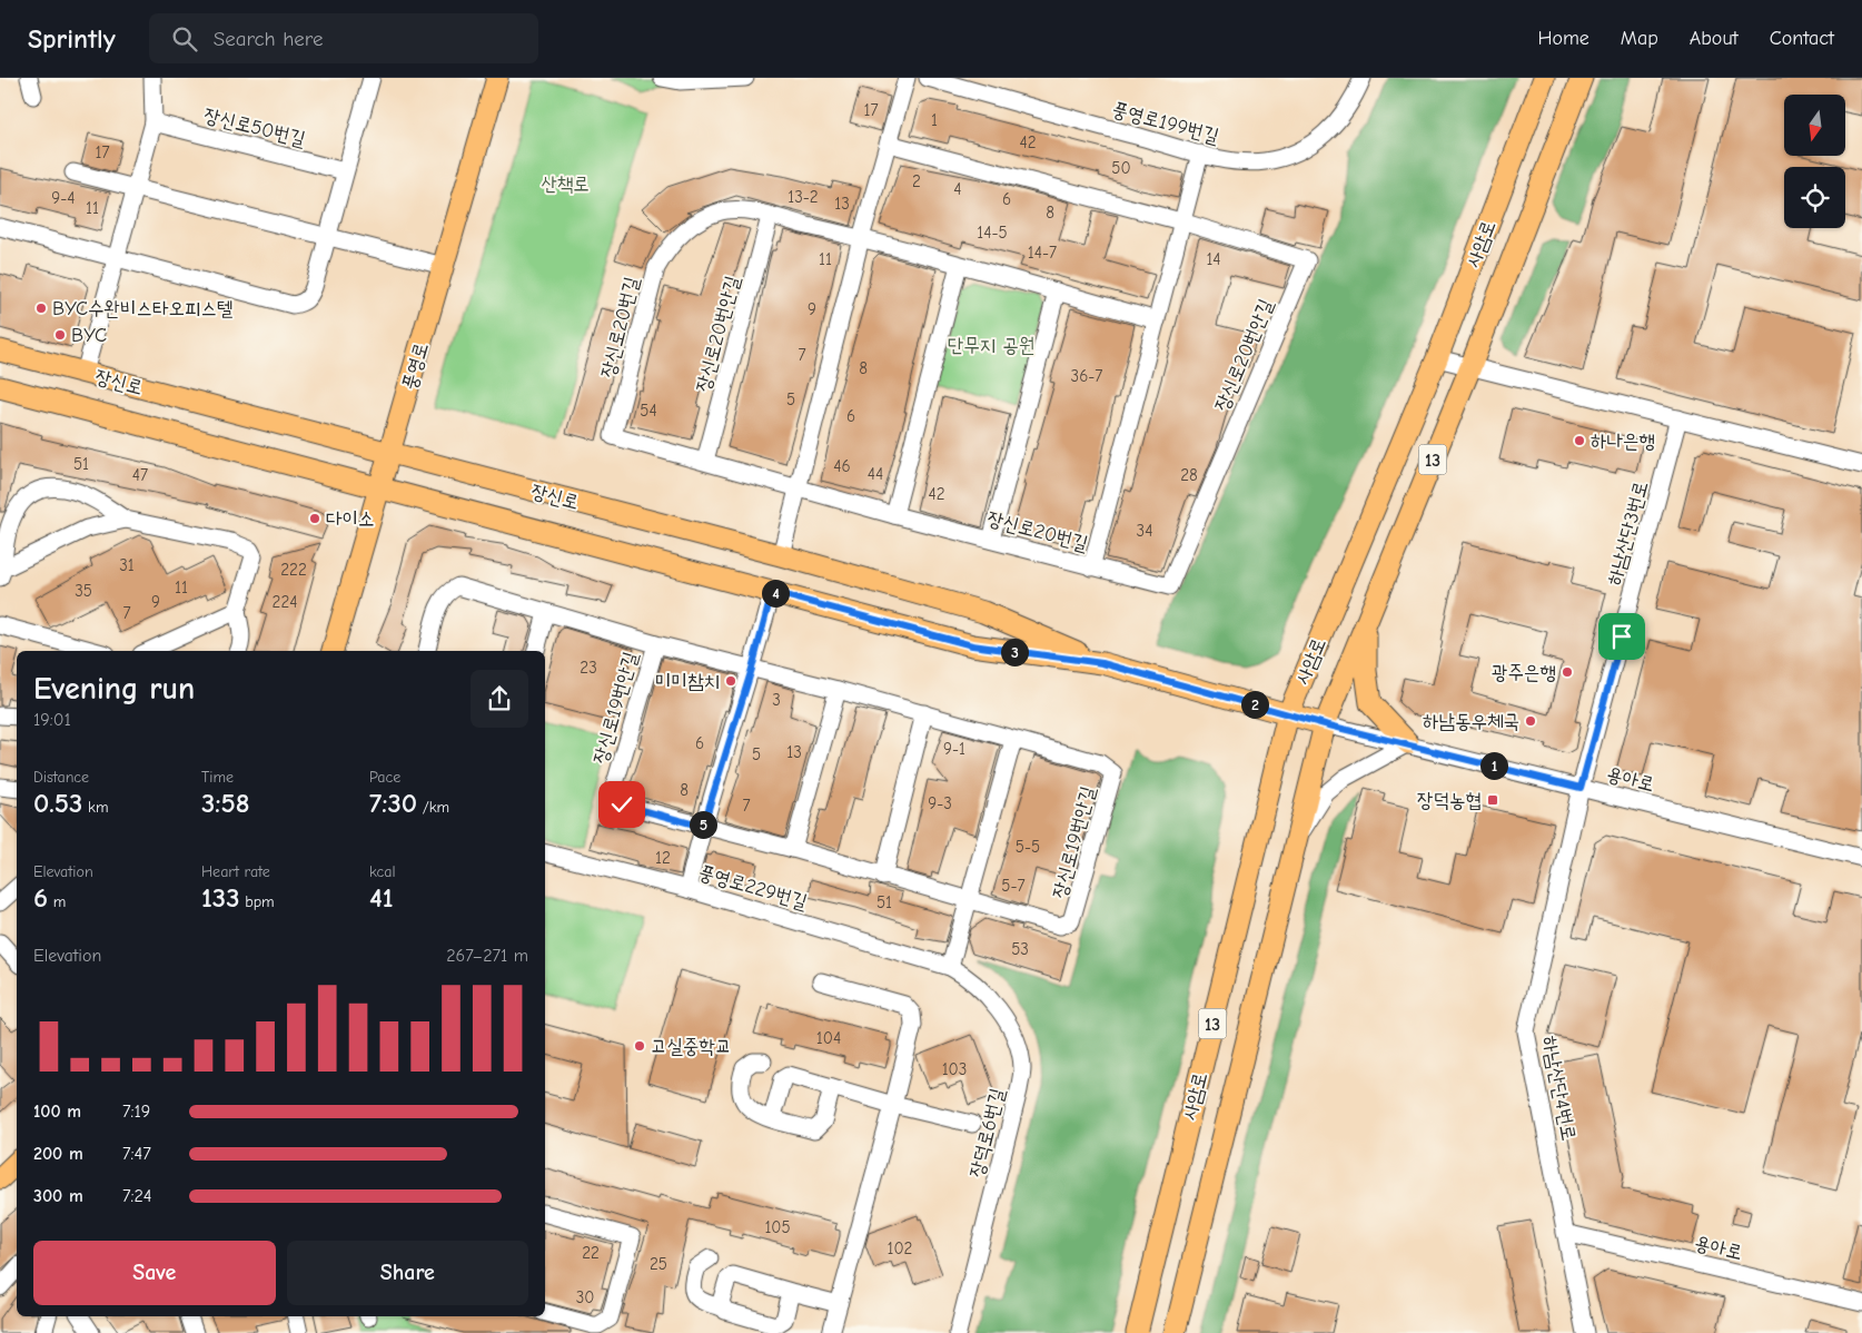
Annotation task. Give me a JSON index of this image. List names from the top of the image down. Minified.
{"streets":{"main road":["사암로","풍영로","장신로","13"],"street":["풍영로199번길","장신로50번길","장신로20번길","장신로20번안길","하남산단3번로","장신로19번안길","용아로","풍영로229번길","하남산단4번로","장덕로6번길"]},"crossings":[["사암로","장신로"],["사암로","용아로"],["장신로20번길","장신로20번안길"],["풍영로","장신로"],["장신로","용아로"],["하남산단3번로","용아로"],["하남산단3번로","하남산단4번로"],["용아로","하남산단4번로"],["풍영로229번길","장덕로6번길"]],"parks":["산책로","단무지 공원"],"places":{"other":["BYC수완비스타오피스텔","BYC","하나은행","다이소","광주은행","미미참치","하남동우체국","고실중학교"],"transit":["장덕농협"]},"house_numbers":["17","1","42","17","50","2","4","13-2","9-4","6","13","11","8","14-5","14-7","11","14","9","7","8","36-7","5","54","6","51","46","44","47","28","42","34","31","222","11","35","9","224","7","23","3","6","9-1","13","5","8","9-3","7","5-5","12","5-7","51","53","104","103","105","102","22","25","30"],"north":"bottom","page":{"header":"Sprintly","search":"Search here","nav":["Home","Map","About","Contact"],"pins":["4","3","2","1","5"],"heading":["Evening run","19:01"],"stats":[["Distance","0.53 km"],["Time","3:58"],["Pace","7:30 /km"],["Elevation","6 m"],["Heart rate","133 bpm"],["kcal","41"]],"chart":["Elevation","267–271 m"],"list":[{"name":"100 m","note":"7:19"},{"name":"200 m","note":"7:47"},{"name":"300 m","note":"7:24"}],"buttons":["Save","Share"]}}
